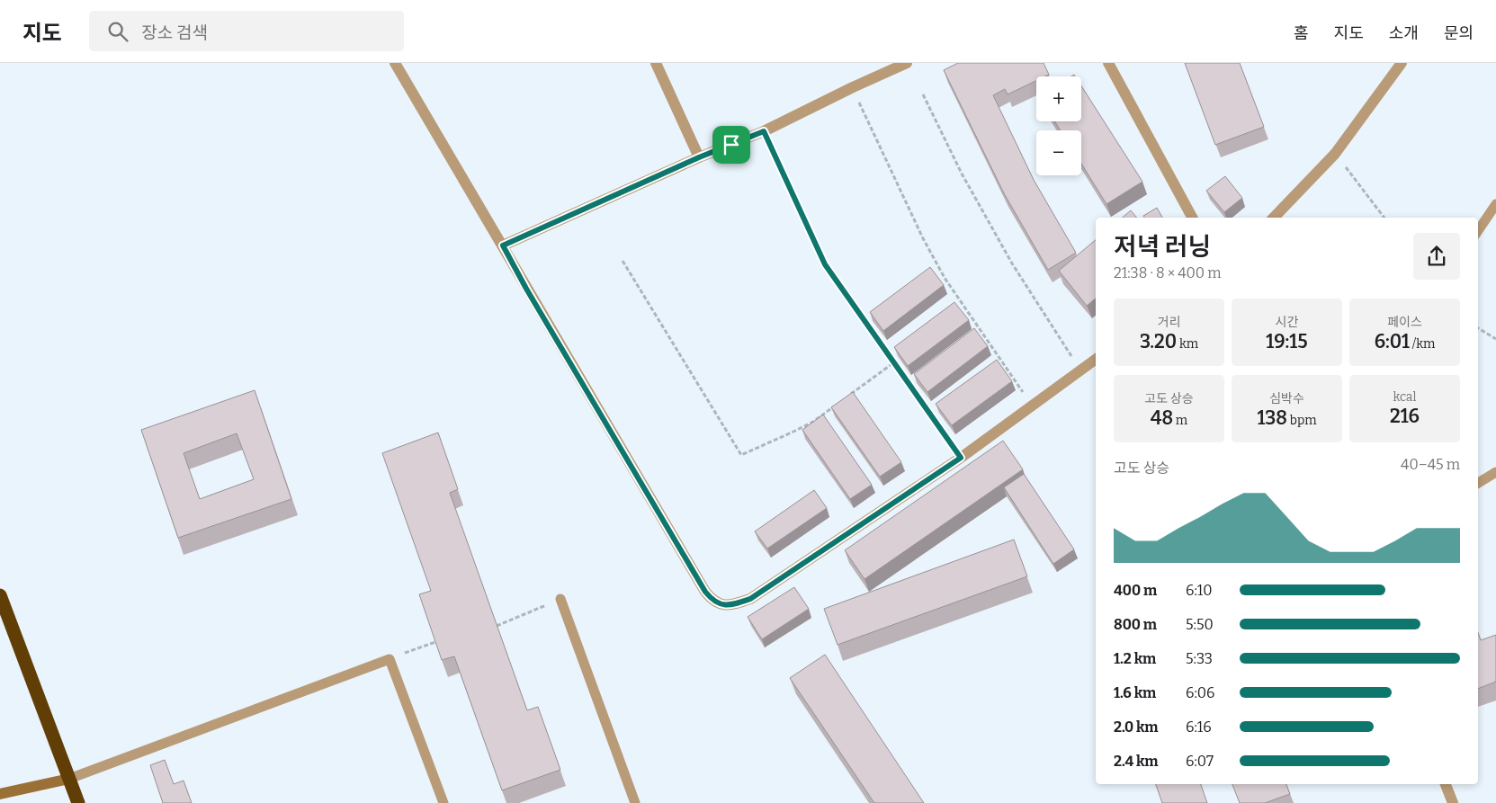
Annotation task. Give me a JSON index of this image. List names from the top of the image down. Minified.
{"page":{"header":"지도","search":"장소 검색","nav":["홈","지도","소개","문의"],"map_buttons":["+","−"],"heading":["저녁 러닝","21:38 · 8 × 400 m"],"stats":[["거리","3.20 km"],["시간","19:15"],["페이스","6:01 /km"],["고도 상승","48 m"],["심박수","138 bpm"],["kcal","216"]],"chart":["고도 상승","40–45 m"],"list":[{"name":"400 m","note":"6:10"},{"name":"800 m","note":"5:50"},{"name":"1.2 km","note":"5:33"},{"name":"1.6 km","note":"6:06"},{"name":"2.0 km","note":"6:16"},{"name":"2.4 km","note":"6:07"}]}}
